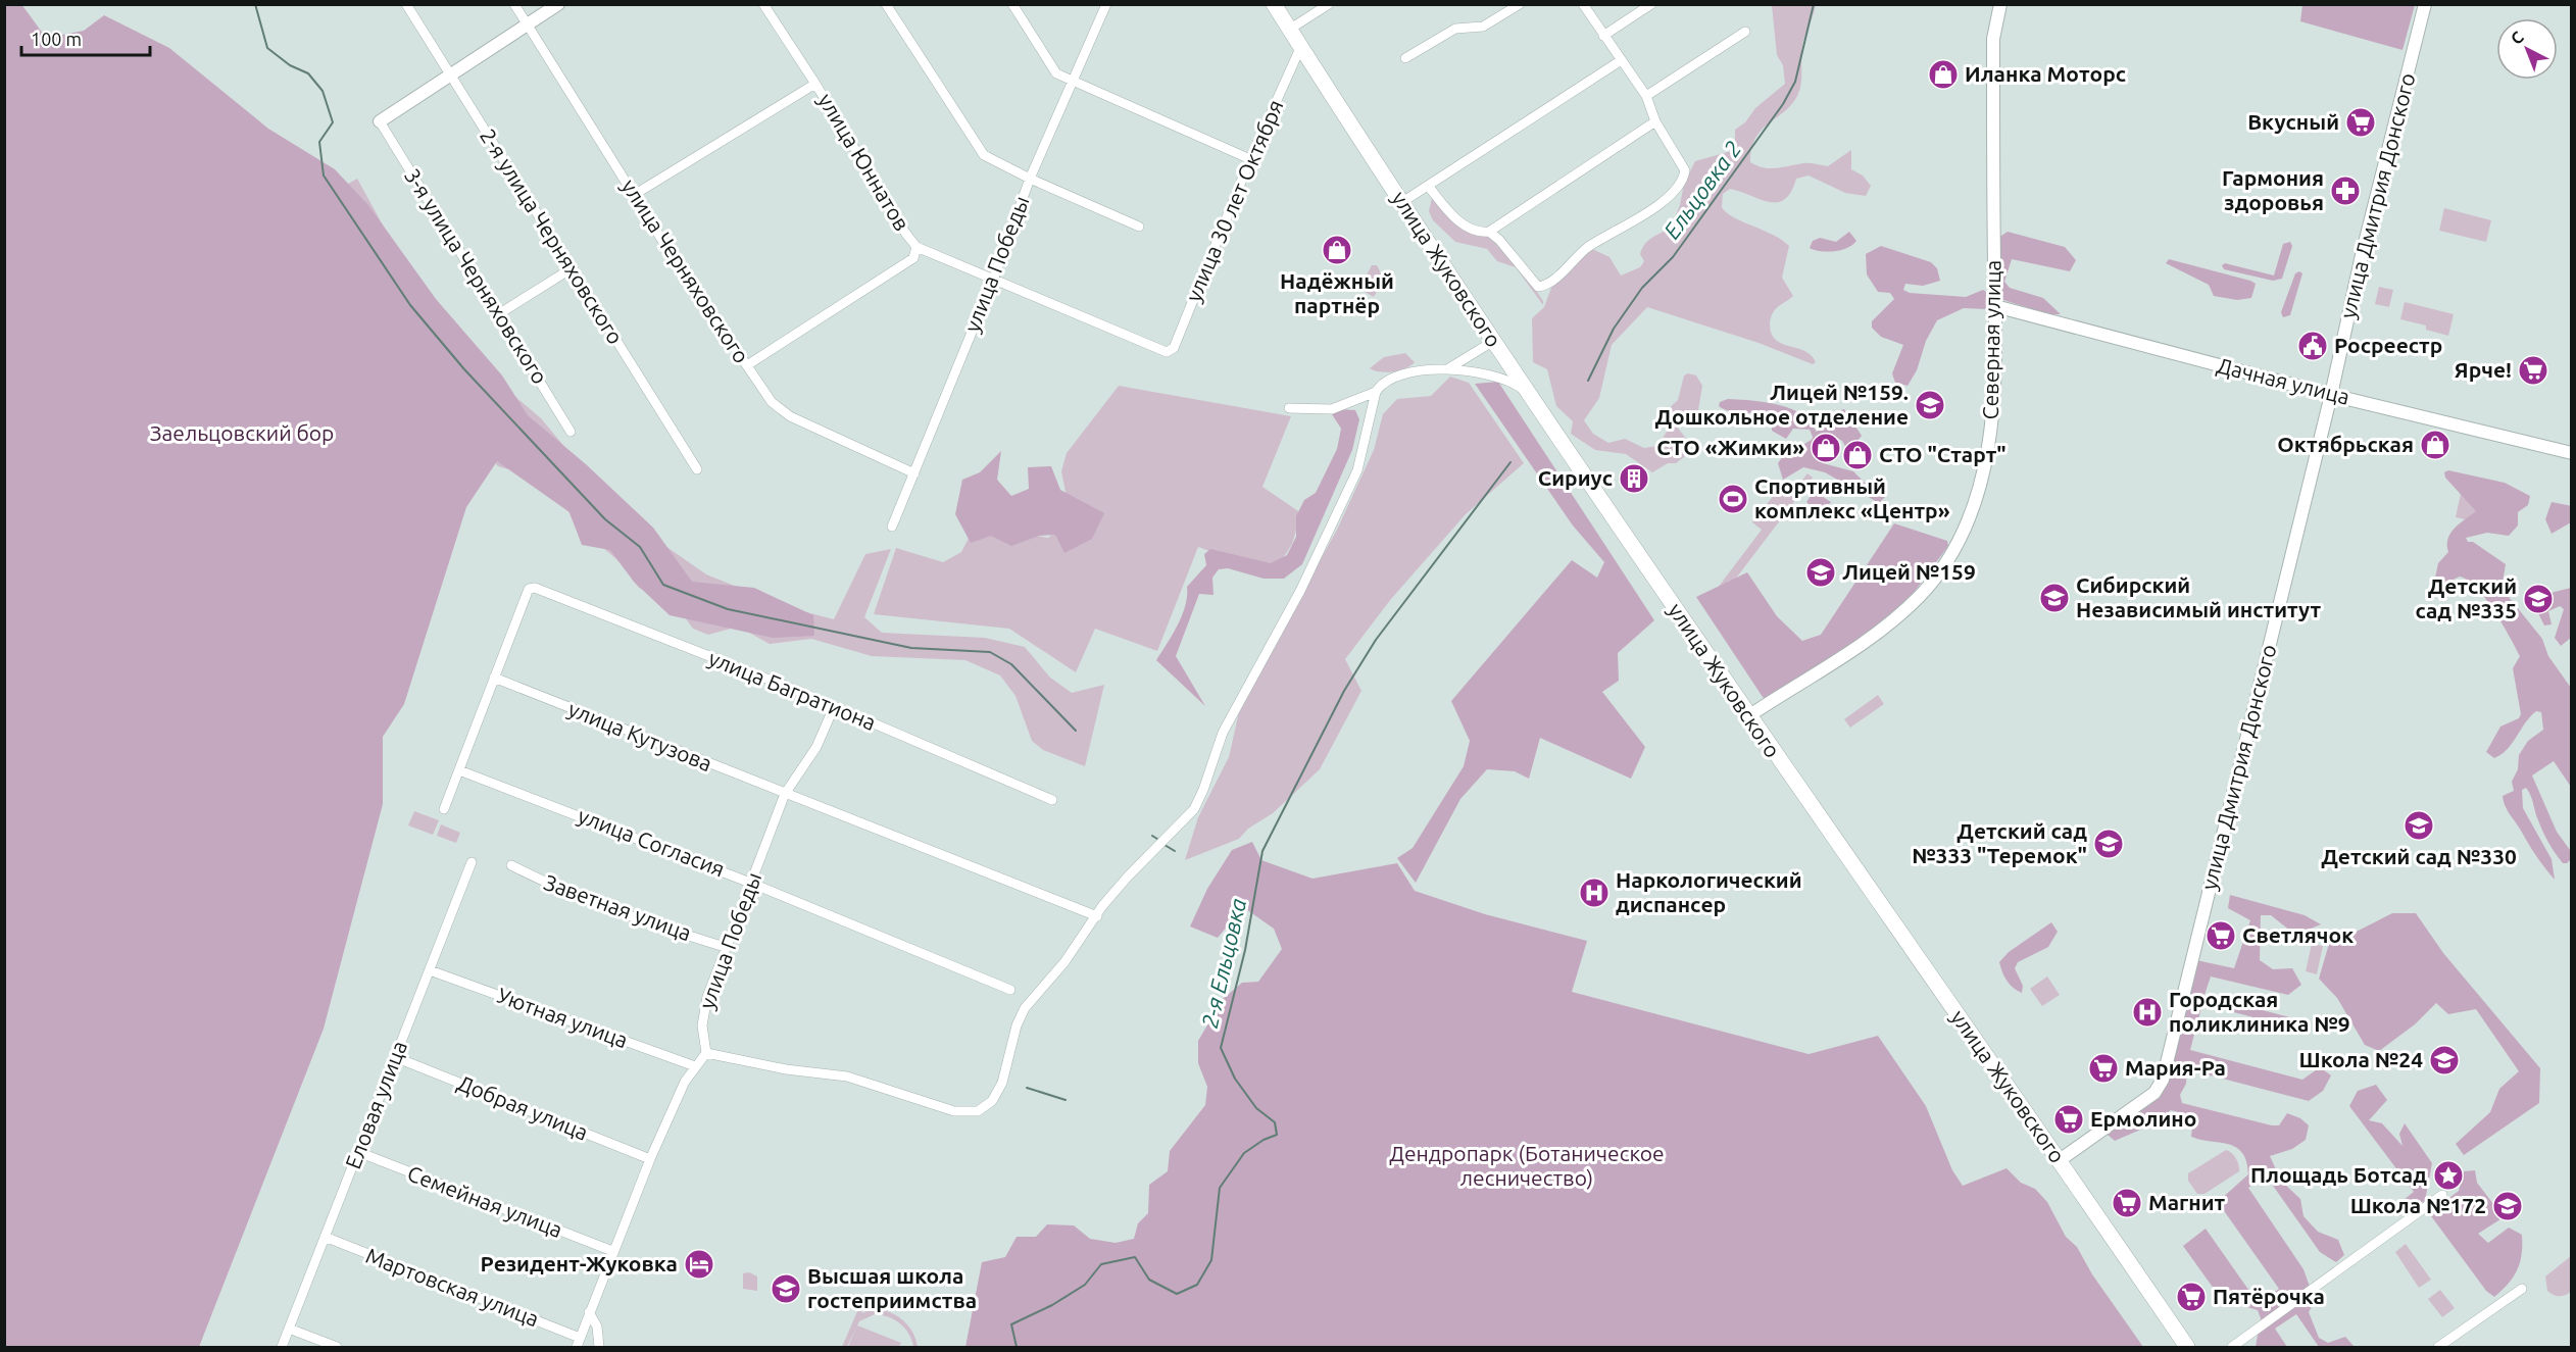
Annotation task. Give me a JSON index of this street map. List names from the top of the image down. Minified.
{"streets":{"main road":["улица Жуковского"],"street":["улица Юннатов","улица Дмитрия Донского","улица 30 лет Октября","2-я улица Черняховского","улица Победы","улица Черняховского","3-я улица Черняховского","Северная улица","Дачная улица","улица Багратиона","улица Кутузова","улица Согласия","Заветная улица","Уютная улица","Еловая улица","Добрая улица","Семейная улица","Мартовская улица"]},"crossings":[["улица Юннатов","улица 30 лет Октября"],["улица Юннатов","улица Победы"],["улица Дмитрия Донского","улица Жуковского"],["улица Дмитрия Донского","Дачная улица"],["улица 30 лет Октября","улица Жуковского"],["улица Победы","улица Черняховского"],["улица Победы","улица Багратиона"],["улица Победы","улица Кутузова"],["улица Победы","улица Согласия"],["улица Победы","Заветная улица"],["улица Жуковского","Северная улица"],["Северная улица","Дачная улица"],["улица Багратиона","улица Кутузова"],["Уютная улица","Еловая улица"],["Еловая улица","Добрая улица"],["Еловая улица","Семейная улица"],["Еловая улица","Мартовская улица"]],"water":["Ельцовка 2","2-я Ельцовка"],"parks":["Заельцовский бор","Дендропарк (Ботаническое лесничество)"],"places":{"shop":["Иланка Моторс","Надёжный партнёр","Октябрьская","СТО «Жимки»","СТО \"Старт\""],"supermarket":["Вкусный","Ярче!","Светлячок","Мария-Ра","Ермолино","Магнит","Пятёрочка"],"pharmacy":["Гармония здоровья"],"public building":["Росреестр"],"school or university":["Лицей №159. Дошкольное отделение","Лицей №159","Сибирский Независимый институт","Детский сад №335","Детский сад №330","Детский сад №333 \"Теремок\"","Школа №24","Школа №172","Высшая школа гостеприимства"],"building":["Сириус"],"sports":["Спортивный комплекс «Центр»"],"hospital":["Наркологический диспансер","Городская поликлиника №9"],"place":["Площадь Ботсад"],"hotel":["Резидент-Жуковка"]},"scale_bar":"100 m","north":"top left"}
